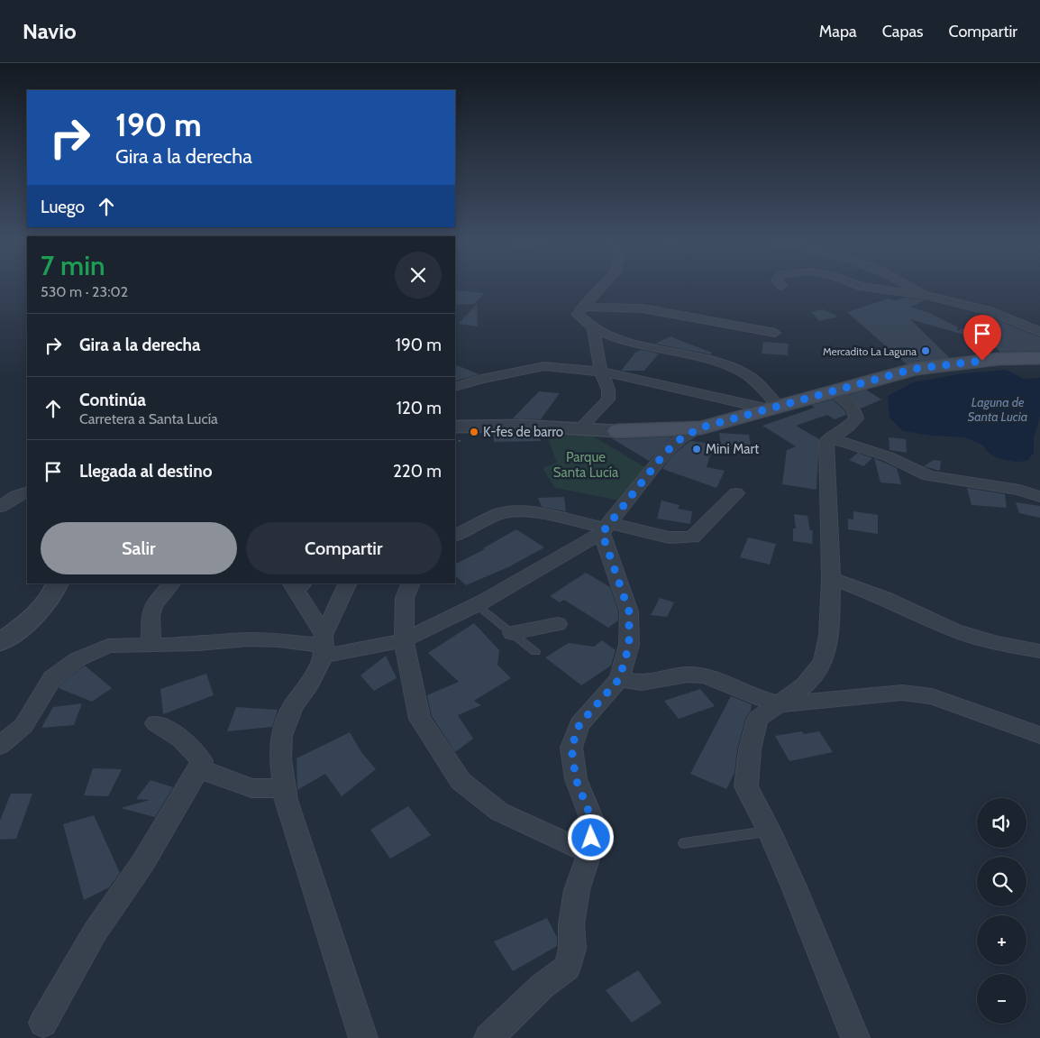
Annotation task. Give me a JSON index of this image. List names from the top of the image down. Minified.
{"water":["Laguna de Santa Lucia"],"parks":["Parque Santa Lucía"],"places":["Mercadito La Laguna","K-fes de barro","Mini Mart"],"page":{"header":"Navio","nav":["Mapa","Capas","Compartir"],"turn":["190 m","Gira a la derecha"],"then":"Luego","heading":["7 min","530 m · 23:02"],"list":[{"name":"Gira a la derecha","value":"190 m"},{"name":"Continúa","note":"Carretera a Santa Lucía","value":"120 m"},{"name":"Llegada al destino","value":"220 m"}],"buttons":["Salir","Compartir"],"map_buttons":["+","−"]}}
